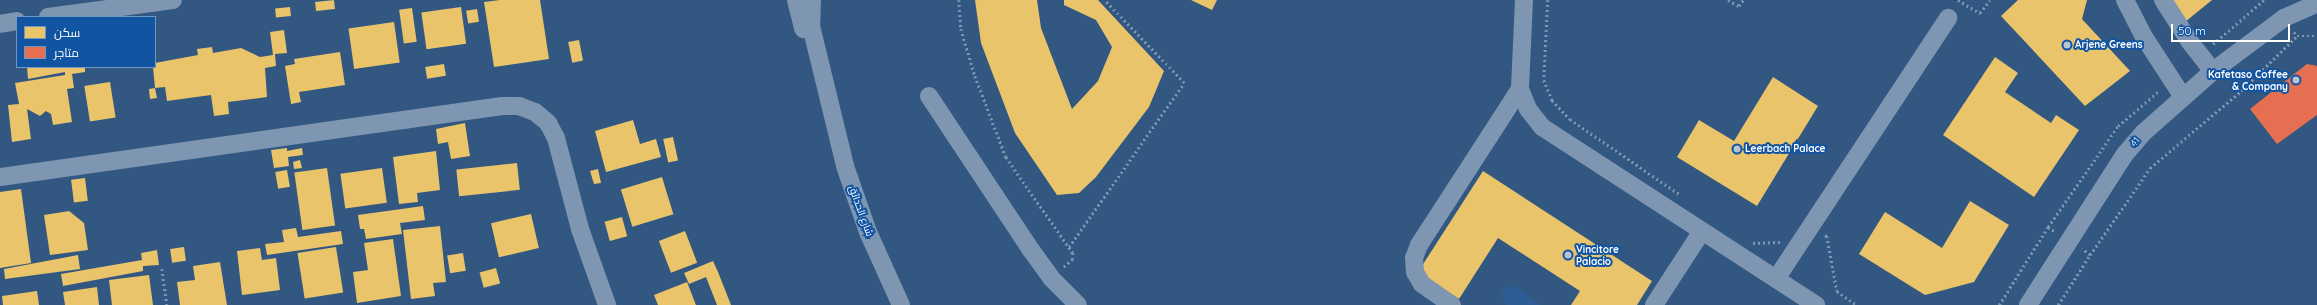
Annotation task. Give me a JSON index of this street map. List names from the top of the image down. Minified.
{"streets":{"street":["41","شارع الحدائق"]},"places":["Arjene Greens","Kafetaso Coffee & Company","Leerbach Palace","Vincitore Palacio"],"legend":["سكن","متاجر"],"scale_bar":"50 m"}
